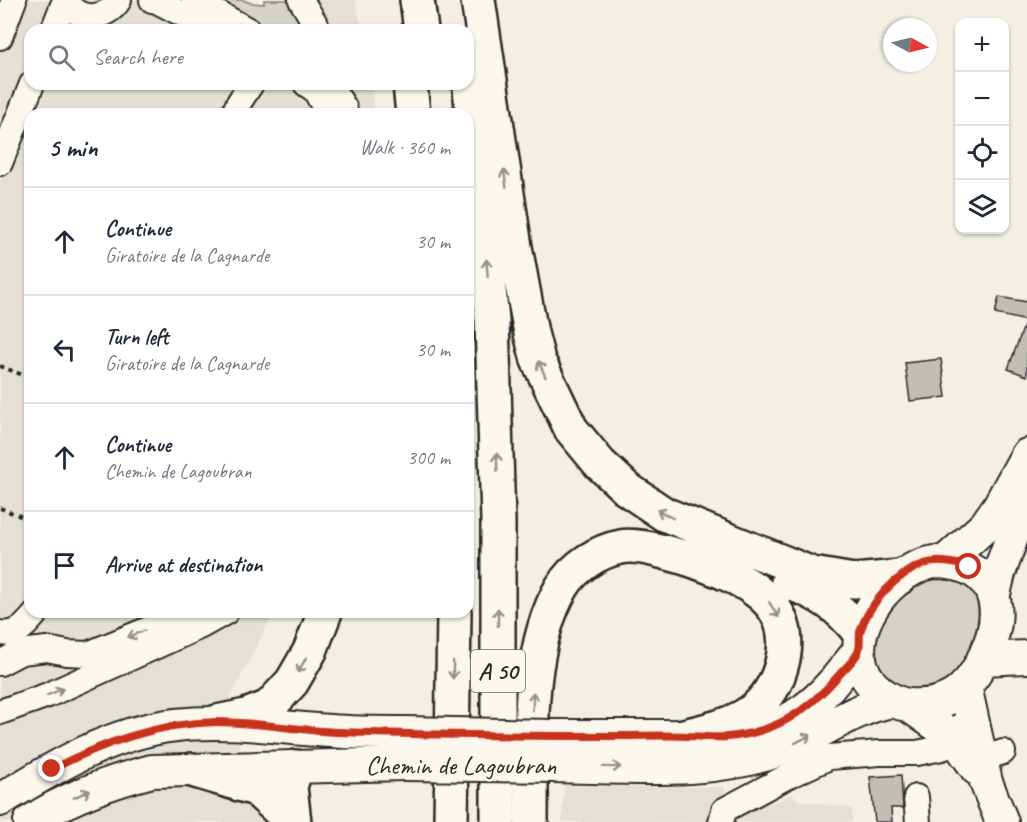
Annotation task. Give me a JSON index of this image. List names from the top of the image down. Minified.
{"streets":{"highway":["A 50"],"main road":["Chemin de Lagoubran"]},"north":"right","page":{"map_buttons":["+","−"],"search":"Search here","heading":["5 min","Walk · 360 m"],"list":[["Continue","Giratoire de la Cagnarde","30 m"],["Turn left","Giratoire de la Cagnarde","30 m"],["Continue","Chemin de Lagoubran","300 m"],"Arrive at destination"]}}
